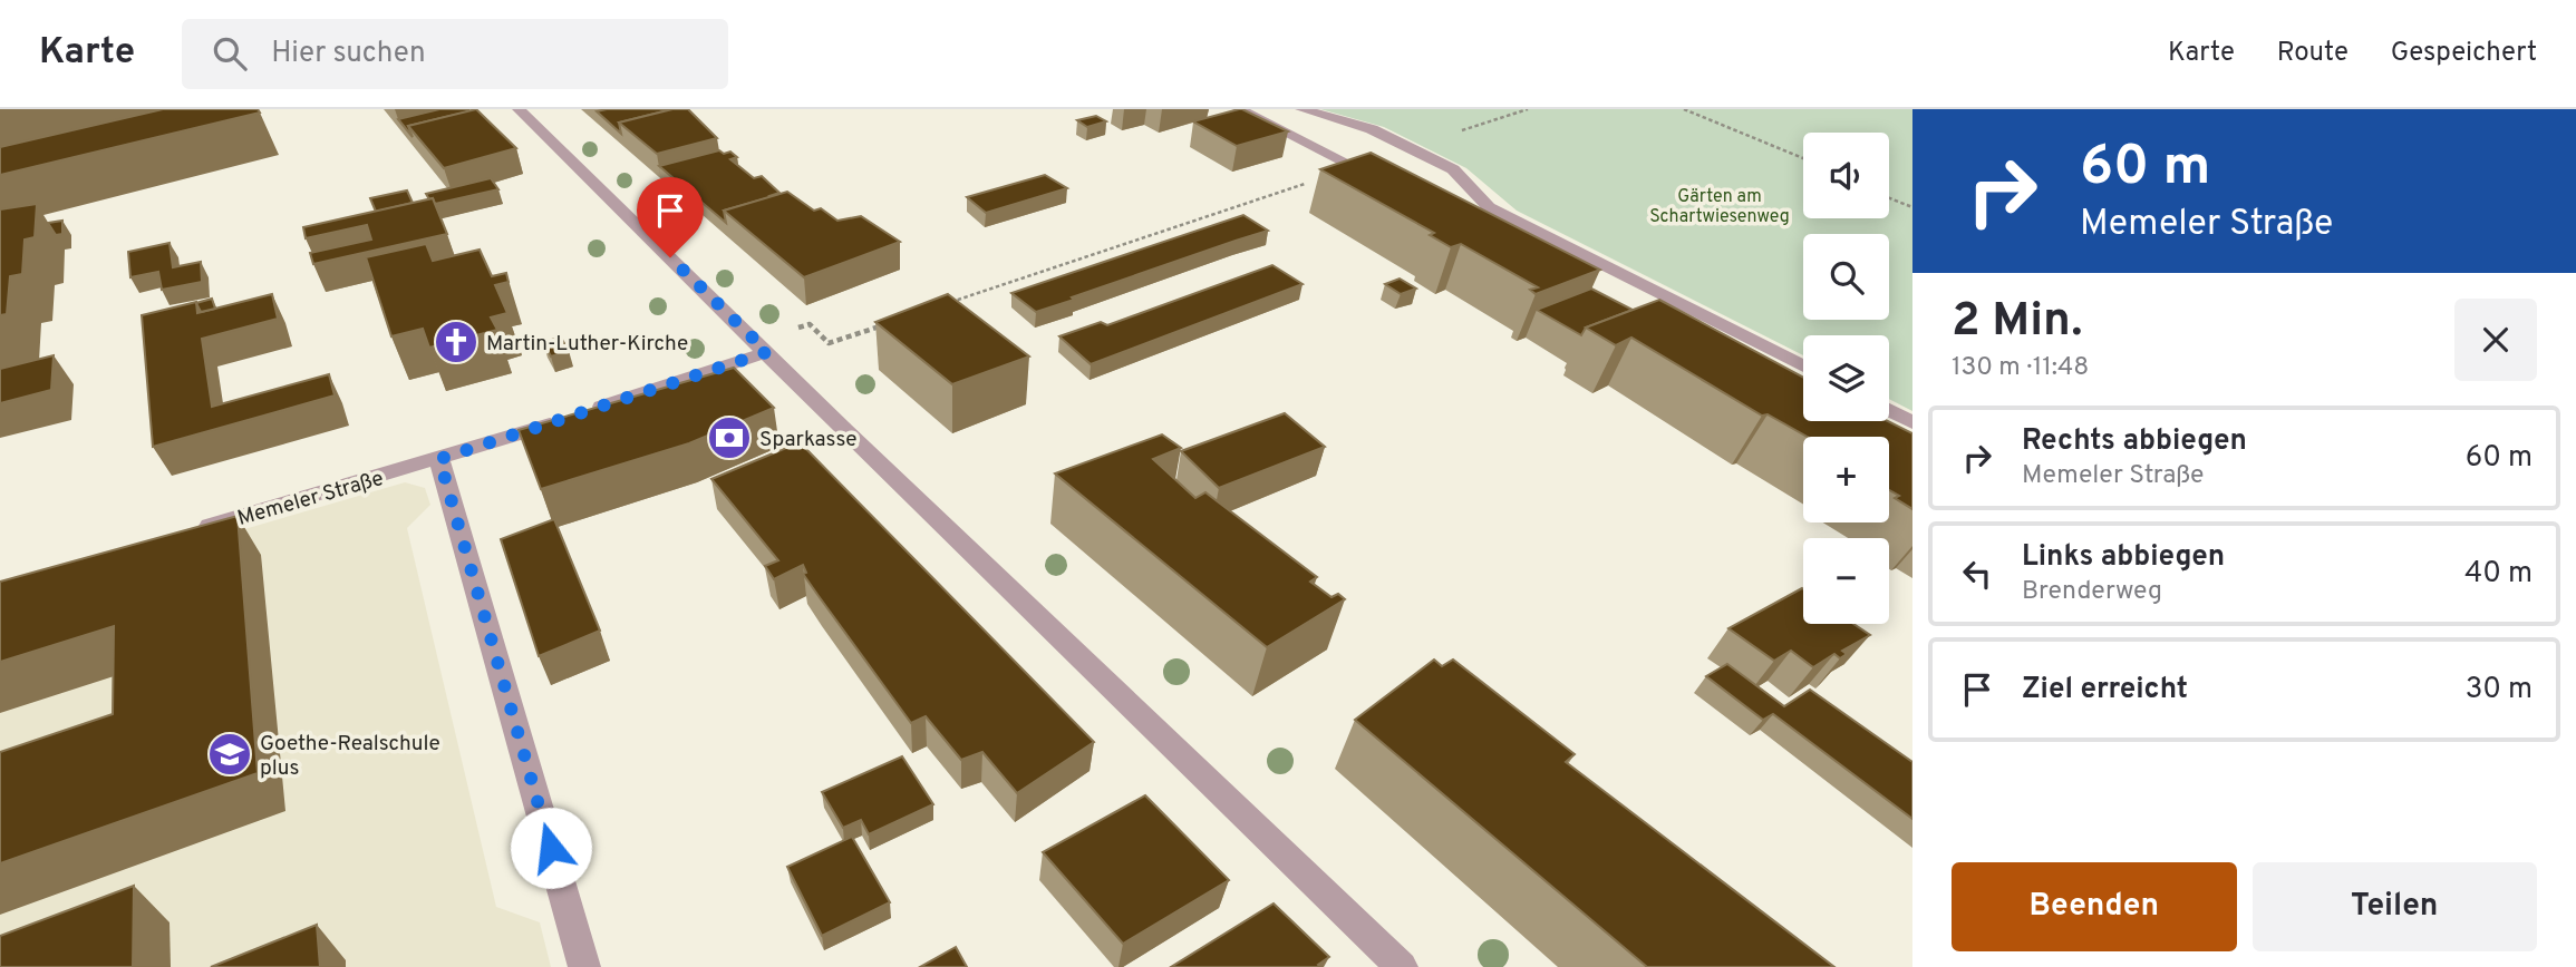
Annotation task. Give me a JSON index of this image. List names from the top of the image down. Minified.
{"streets":{"street":["Memeler Straße"]},"parks":["Gärten am Schartwiesenweg"],"places":{"church":["Martin-Luther-Kirche"],"bank":["Sparkasse"],"school or university":["Goethe-Realschule plus"]},"page":{"header":"Karte","search":"Hier suchen","nav":["Karte","Route","Gespeichert"],"turn":["60 m","Memeler Straße"],"map_buttons":["+","−"],"heading":["2 Min.","130 m · 11:48"],"list":[{"name":"Rechts abbiegen","note":"Memeler Straße","value":"60 m"},{"name":"Links abbiegen","note":"Brenderweg","value":"40 m"},{"name":"Ziel erreicht","value":"30 m"}],"buttons":["Beenden","Teilen"]}}
